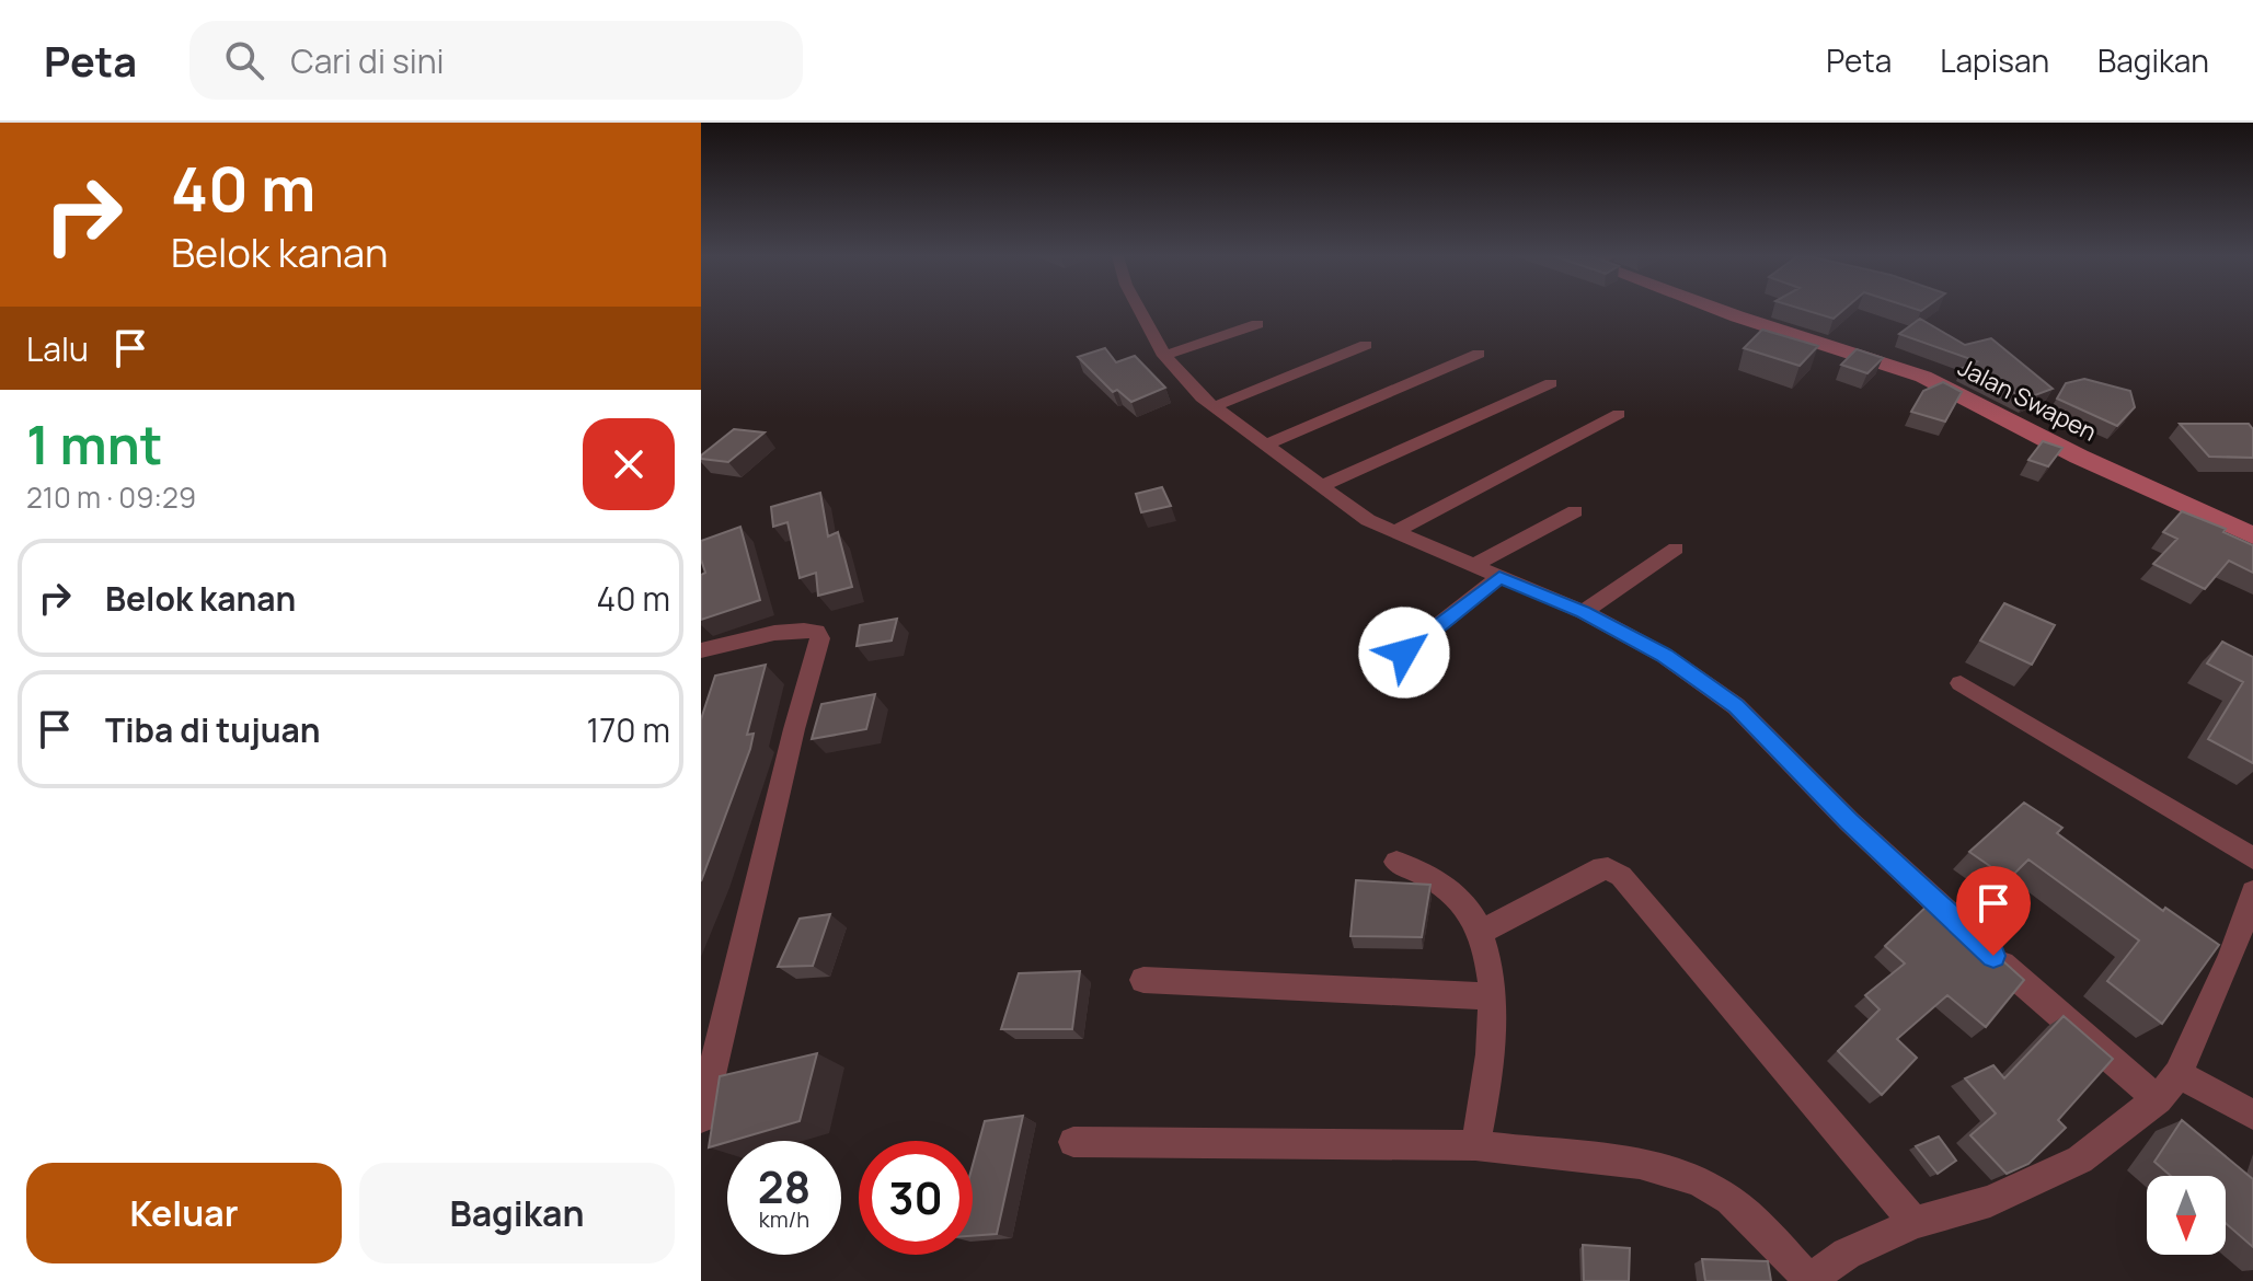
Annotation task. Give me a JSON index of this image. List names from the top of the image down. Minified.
{"streets":{"main road":["Jalan Swapen"]},"north":"bottom","page":{"header":"Peta","search":"Cari di sini","nav":["Peta","Lapisan","Bagikan"],"turn":["40 m","Belok kanan"],"then":"Lalu","heading":["1 mnt","210 m · 09:29"],"list":[{"name":"Belok kanan","value":"40 m"},{"name":"Tiba di tujuan","value":"170 m"}],"speed":"28 km/h","limit":"30","buttons":["Keluar","Bagikan"]}}
